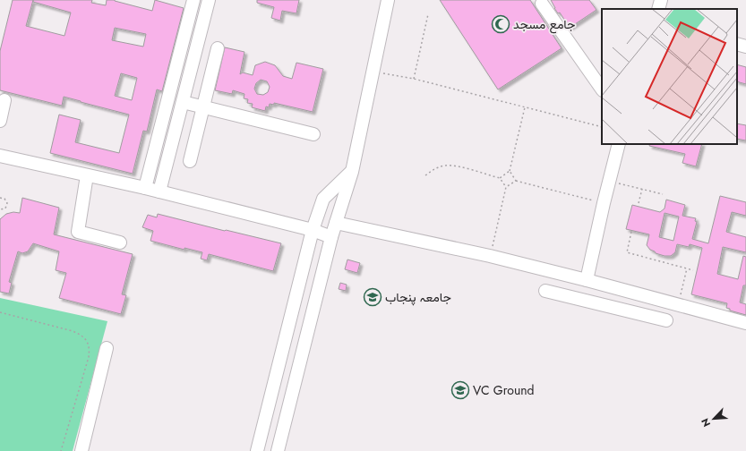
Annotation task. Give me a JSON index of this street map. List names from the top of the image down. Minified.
{"places":{"mosque":["جامع مسجد"],"school or university":["جامعہ پنجاب","VC Ground"]},"north":"bottom left"}
